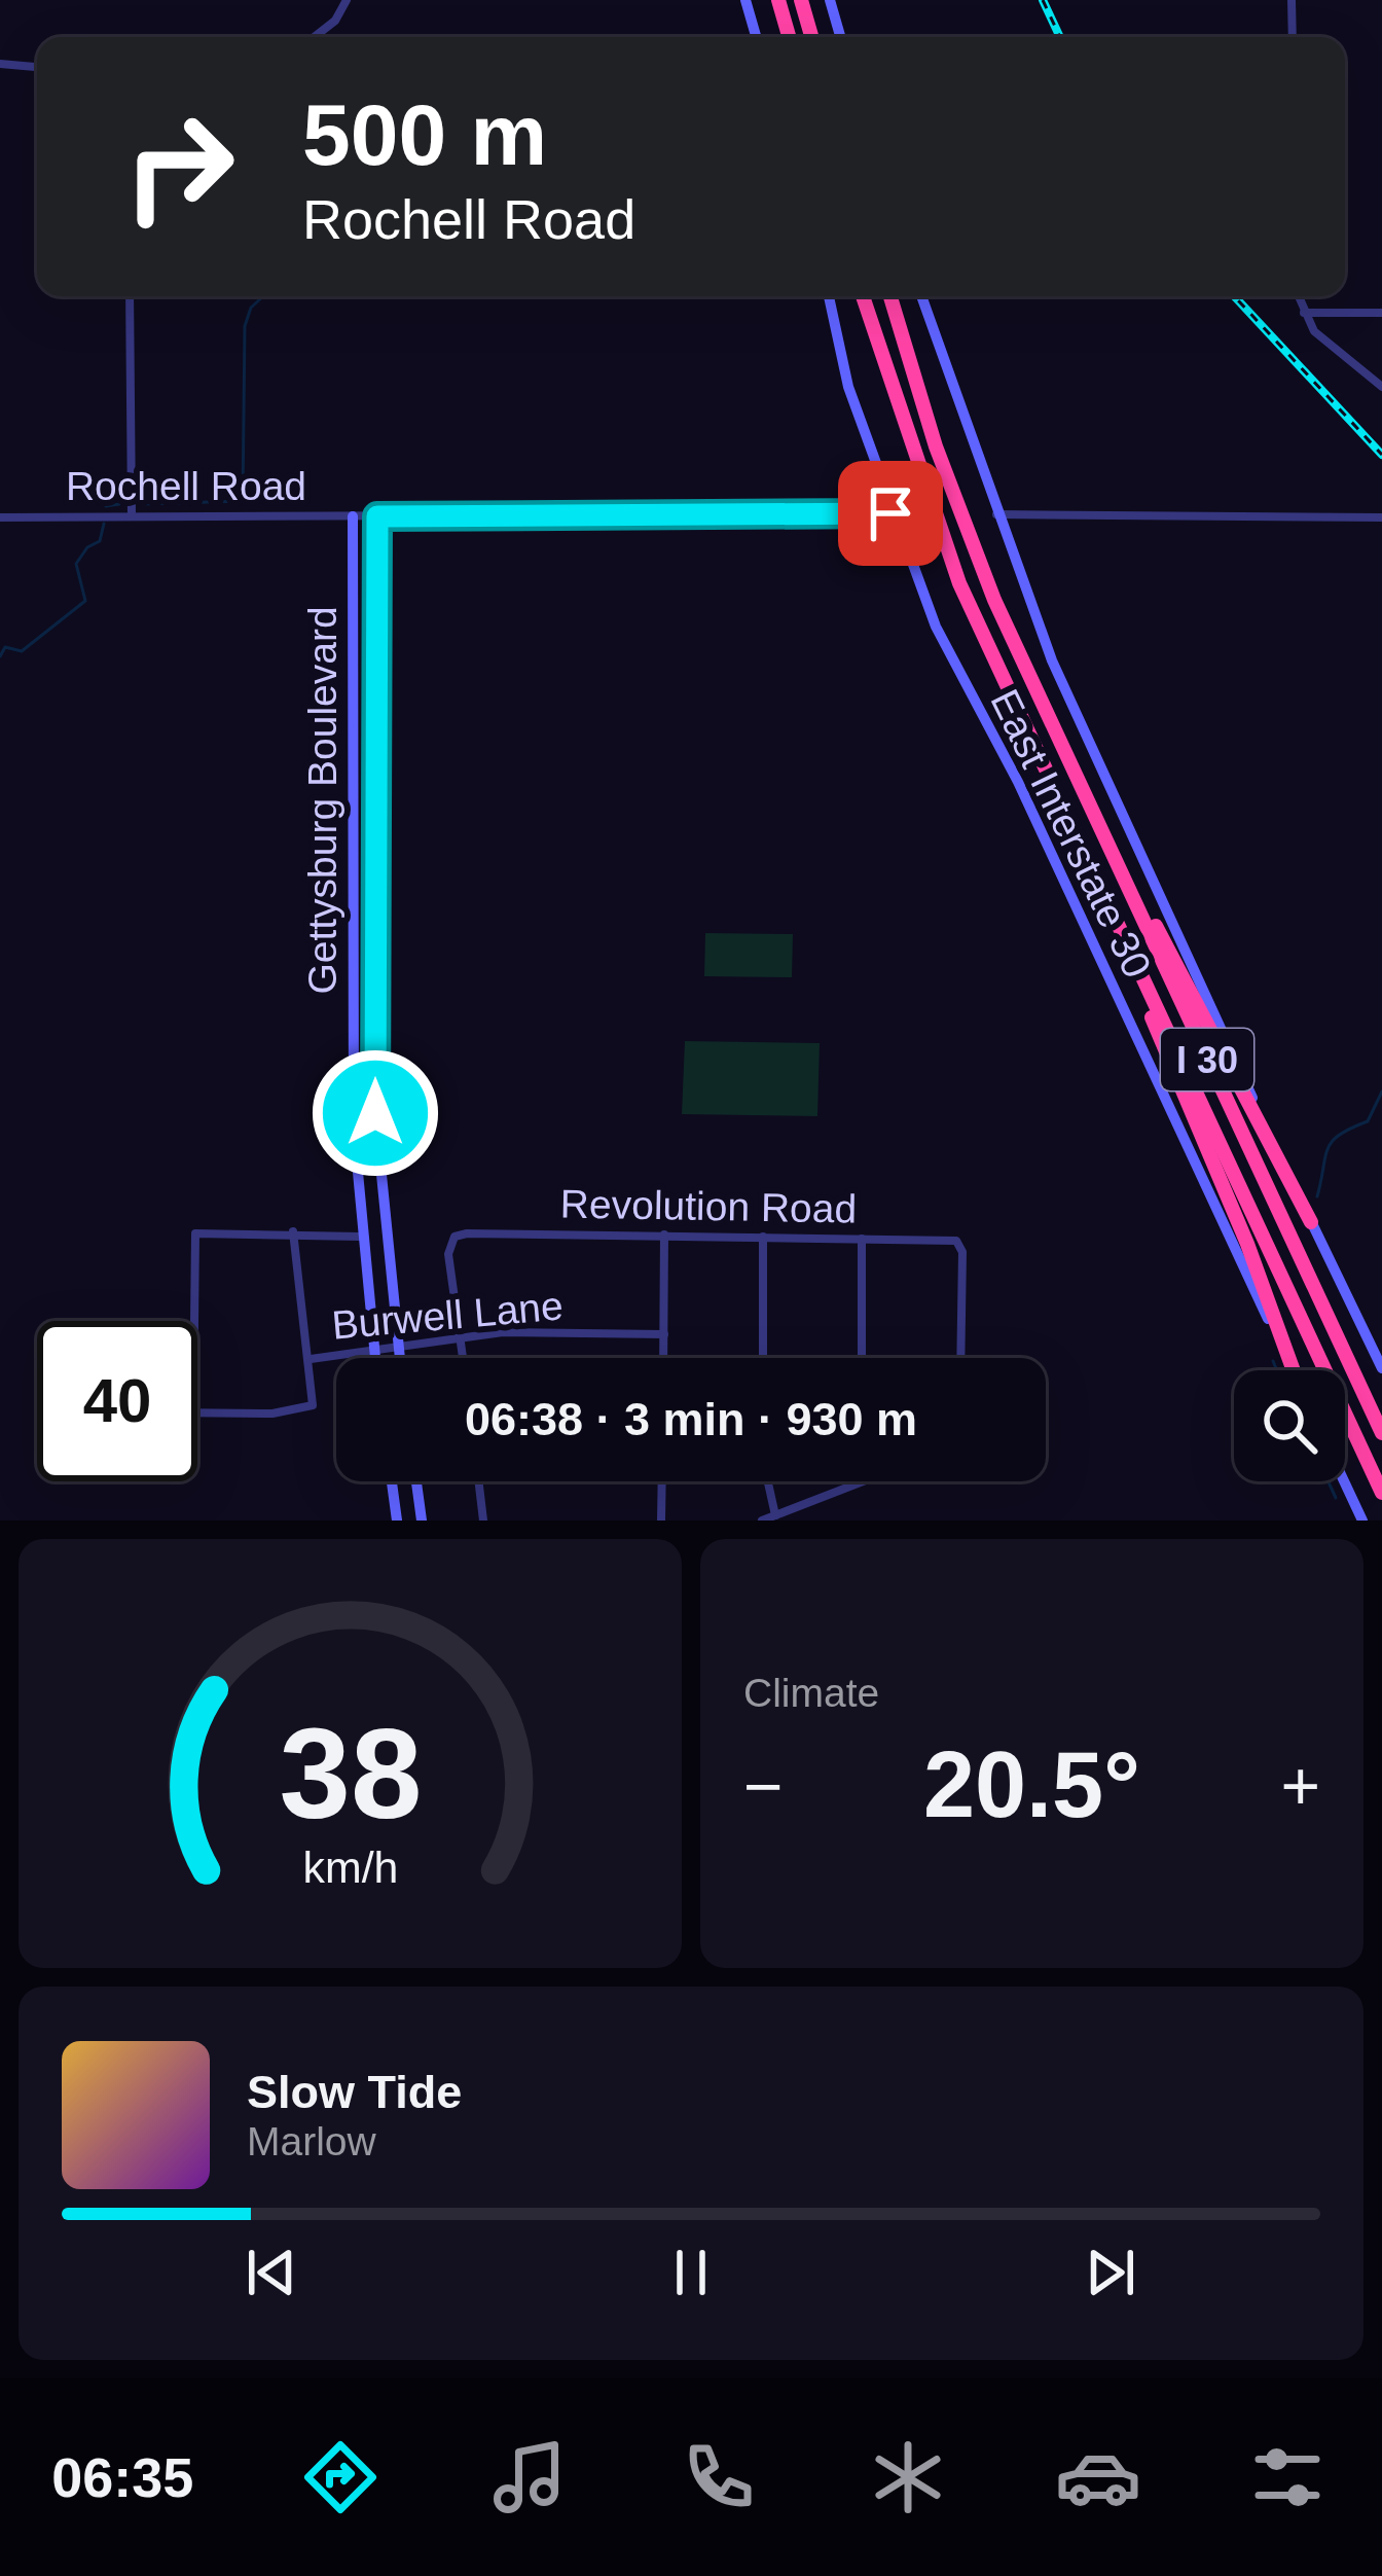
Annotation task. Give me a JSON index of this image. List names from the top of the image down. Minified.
{"streets":{"highway":["I 30"],"main road":["Gettysburg Boulevard","East Interstate 30"],"street":["Rochell Road","Revolution Road","Burwell Lane"]},"crossings":[["Rochell Road","Gettysburg Boulevard"],["Rochell Road","East Interstate 30"],["Gettysburg Boulevard","Burwell Lane"],["Revolution Road","Burwell Lane"]],"page":{"turn":["500 m","Rochell Road"],"limit":"40","trip":"06:38 · 3 min · 930 m","tile":"Climate","heat":["−","20.5°","+"],"song":["Slow Tide","Marlow"],"tabs":"06:35","gauge":["38","km/h"]}}
